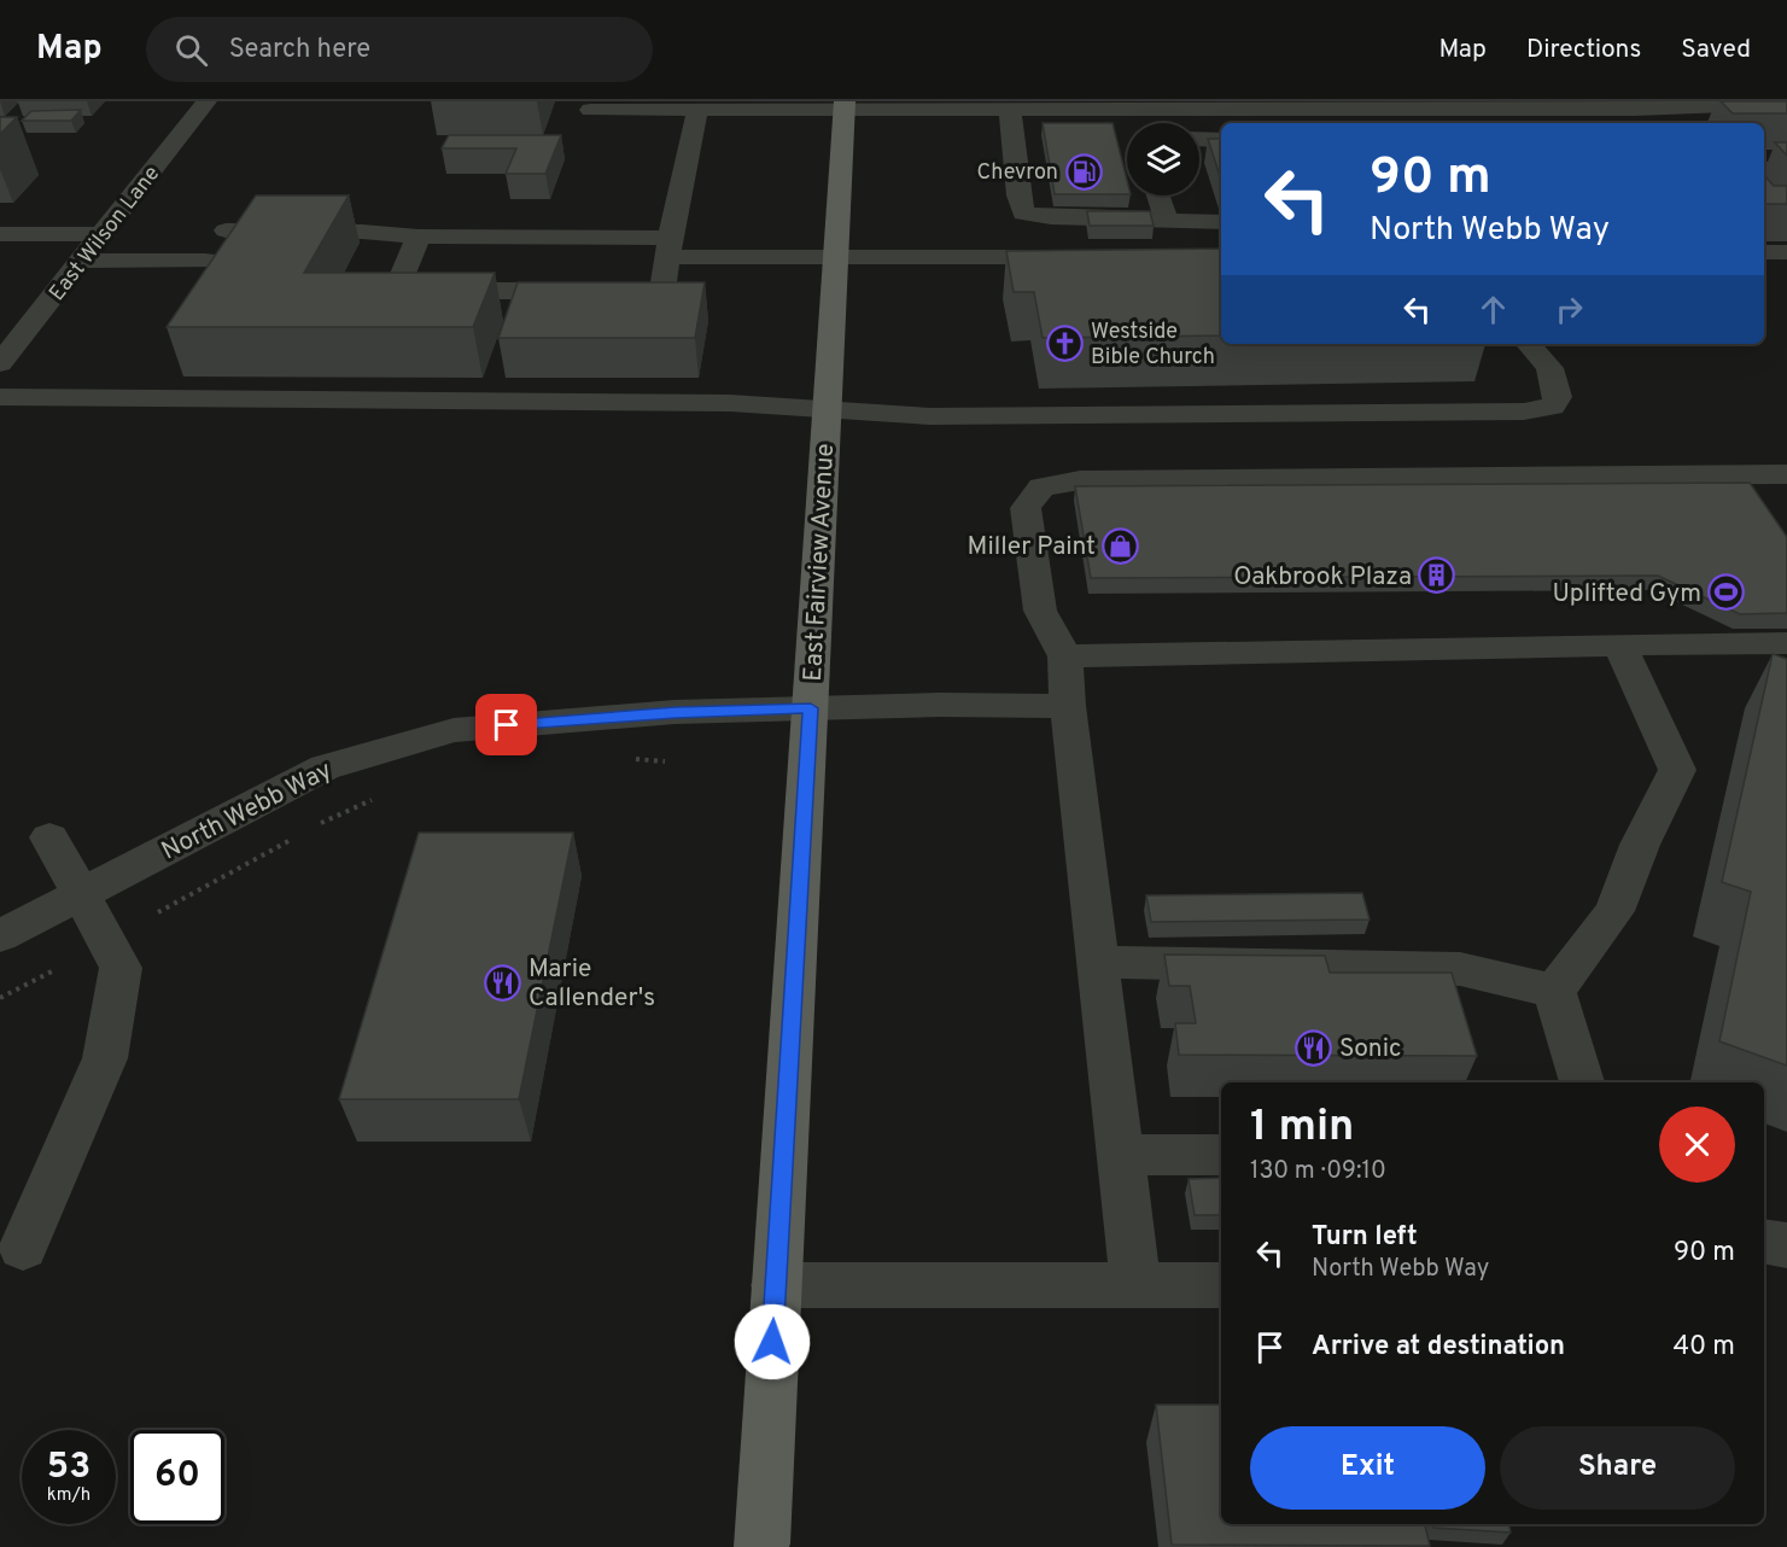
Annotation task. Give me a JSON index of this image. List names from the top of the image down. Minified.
{"streets":{"main road":["East Fairview Avenue"],"street":["East Wilson Lane","North Webb Way"]},"crossings":[["East Fairview Avenue","North Webb Way"]],"places":{"fuel station":["Chevron"],"church":["Westside Bible Church"],"shop":["Miller Paint"],"building":["Oakbrook Plaza"],"sports":["Uplifted Gym"],"restaurant":["Marie Callender's","Sonic"]},"page":{"header":"Map","search":"Search here","nav":["Map","Directions","Saved"],"turn":["90 m","North Webb Way"],"heading":["1 min","130 m · 09:10"],"list":[{"name":"Turn left","note":"North Webb Way","value":"90 m"},{"name":"Arrive at destination","value":"40 m"}],"buttons":["Exit","Share"],"speed":"53 km/h","limit":"60"}}
